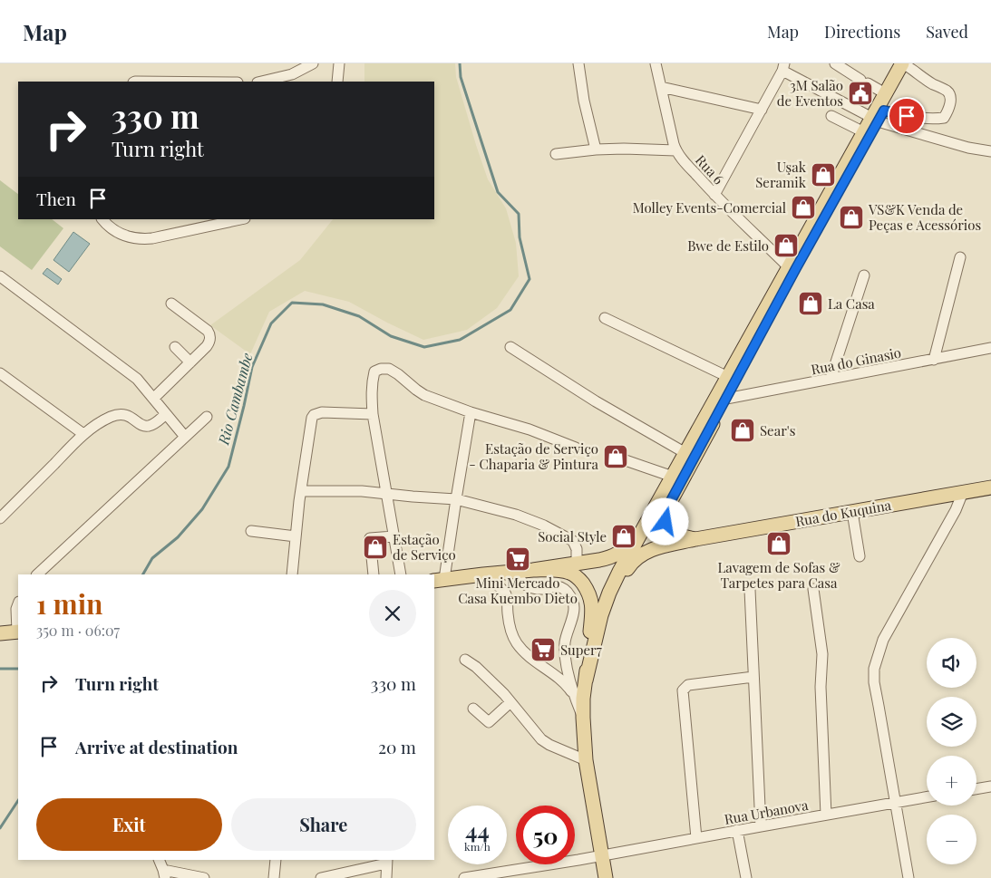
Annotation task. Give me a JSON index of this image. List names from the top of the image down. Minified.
{"streets":{"main road":["Rua do Kuquina"],"street":["Rua 6","Rua do Ginasio","Rua Urbanova"]},"water":["Rio Cambambe"],"places":{"public building":["3M Salão de Eventos"],"shop":["Uşak Seramik","Molley Events-Comercial","VS&K Venda de Peças e Acessórios","Bwe de Estilo","La Casa","Sear's","Estação de Serviço - Chaparia & Pintura","Social Style","Lavagem de Sofas & Tarpetes para Casa","Estação de Serviço"],"supermarket":["Mini Mercado Casa Kuembo Dieto","Super7"]},"page":{"header":"Map","nav":["Map","Directions","Saved"],"turn":["330 m","Turn right"],"then":"Then","heading":["1 min","350 m · 06:07"],"map_buttons":["+","−"],"list":[{"name":"Turn right","value":"330 m"},{"name":"Arrive at destination","value":"20 m"}],"buttons":["Exit","Share"],"speed":"44 km/h","limit":"50"}}
